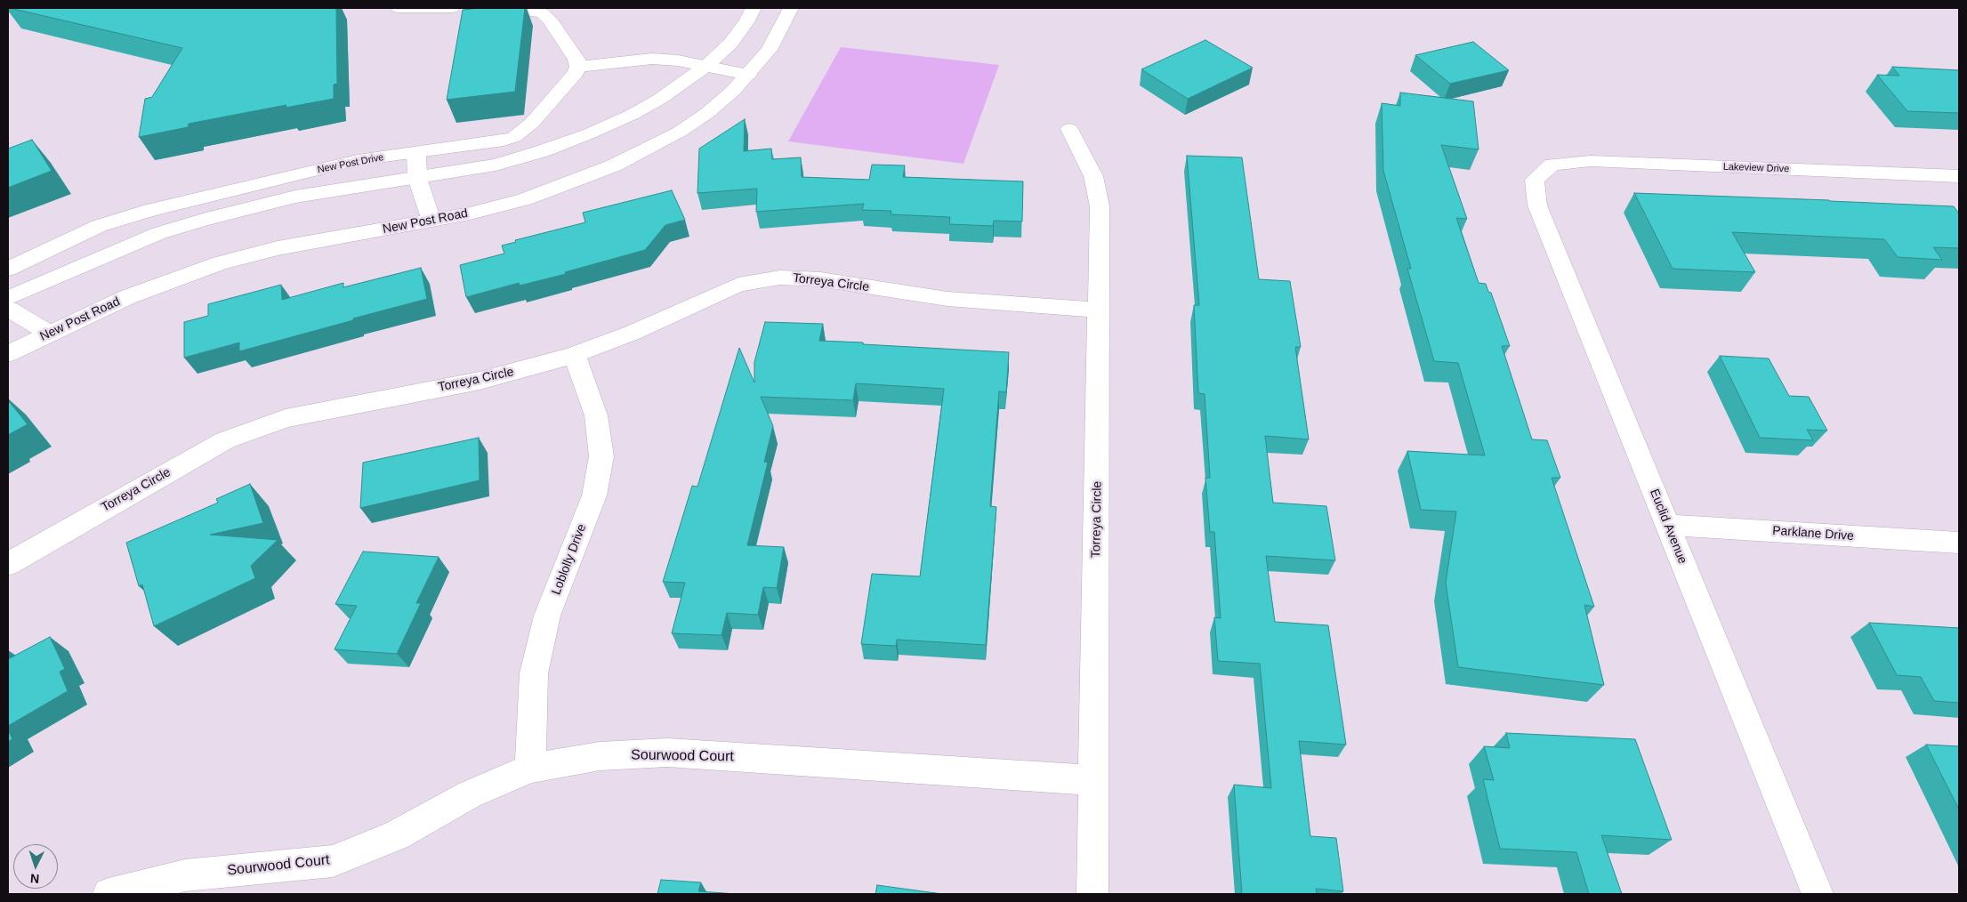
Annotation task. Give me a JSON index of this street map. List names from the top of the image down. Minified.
{"streets":{"street":["New Post Drive","Lakeview Drive","New Post Road","Torreya Circle","Euclid Avenue","Parklane Drive","Loblolly Drive","Sourwood Court"]},"crossings":[["Lakeview Drive","Euclid Avenue"],["Torreya Circle","Loblolly Drive"],["Torreya Circle","Sourwood Court"],["Euclid Avenue","Parklane Drive"],["Loblolly Drive","Sourwood Court"]],"north":"bottom"}
